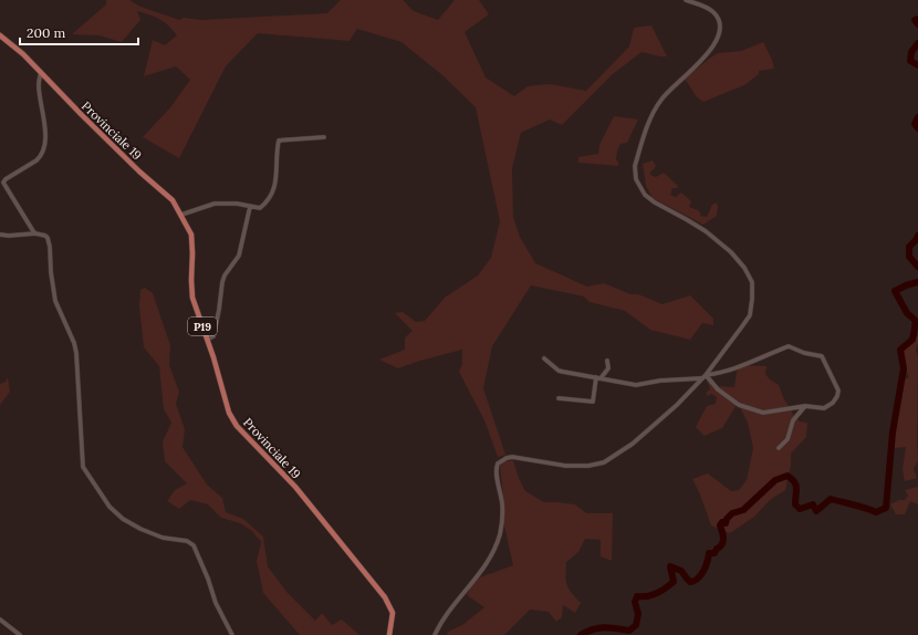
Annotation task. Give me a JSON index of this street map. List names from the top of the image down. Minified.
{"streets":{"main road":["Provinciale 19","P19"]},"scale_bar":"200 m"}
